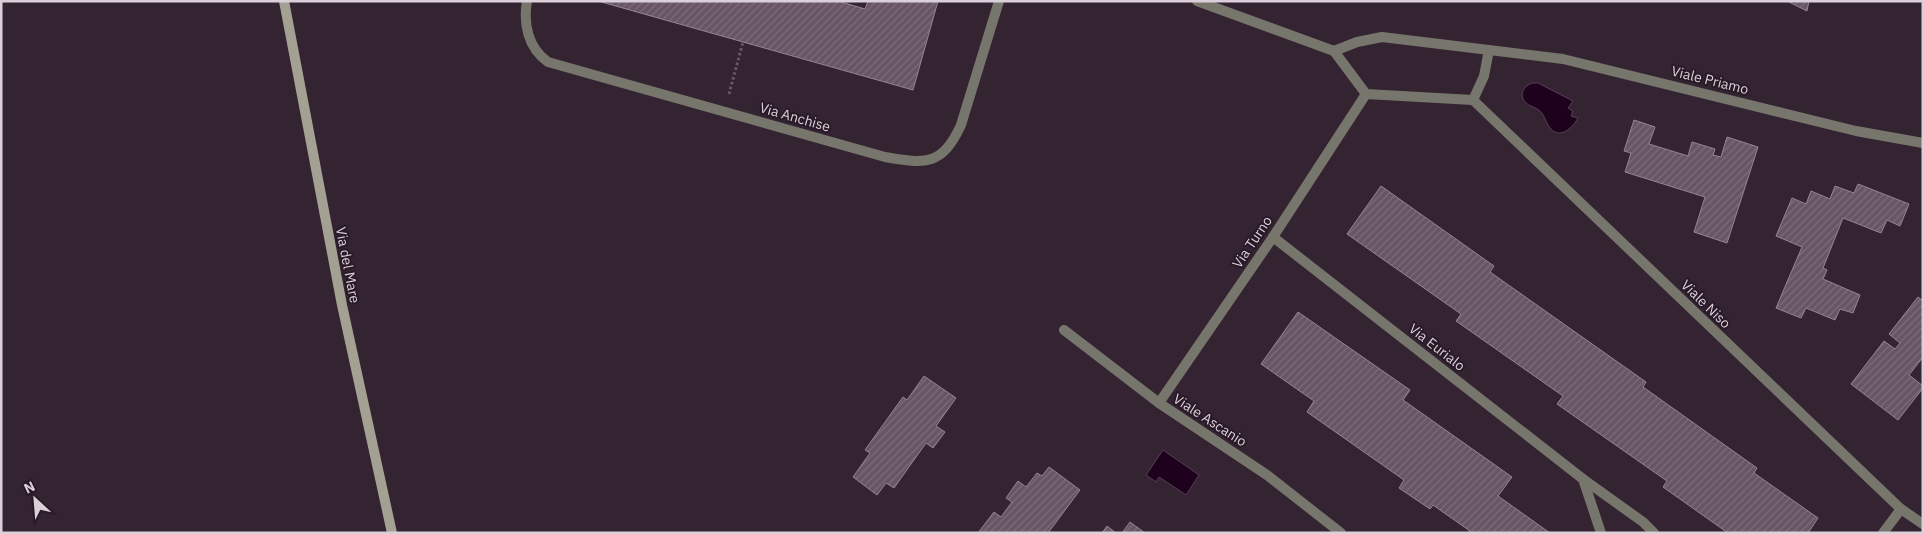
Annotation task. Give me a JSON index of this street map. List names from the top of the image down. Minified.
{"streets":{"main road":["Via del Mare"],"street":["Viale Priamo","Via Anchise","Via Turno","Viale Niso","Via Eurialo","Viale Ascanio"]},"crossings":[["Via Turno","Via Eurialo"],["Via Turno","Viale Ascanio"]],"north":"top left"}
